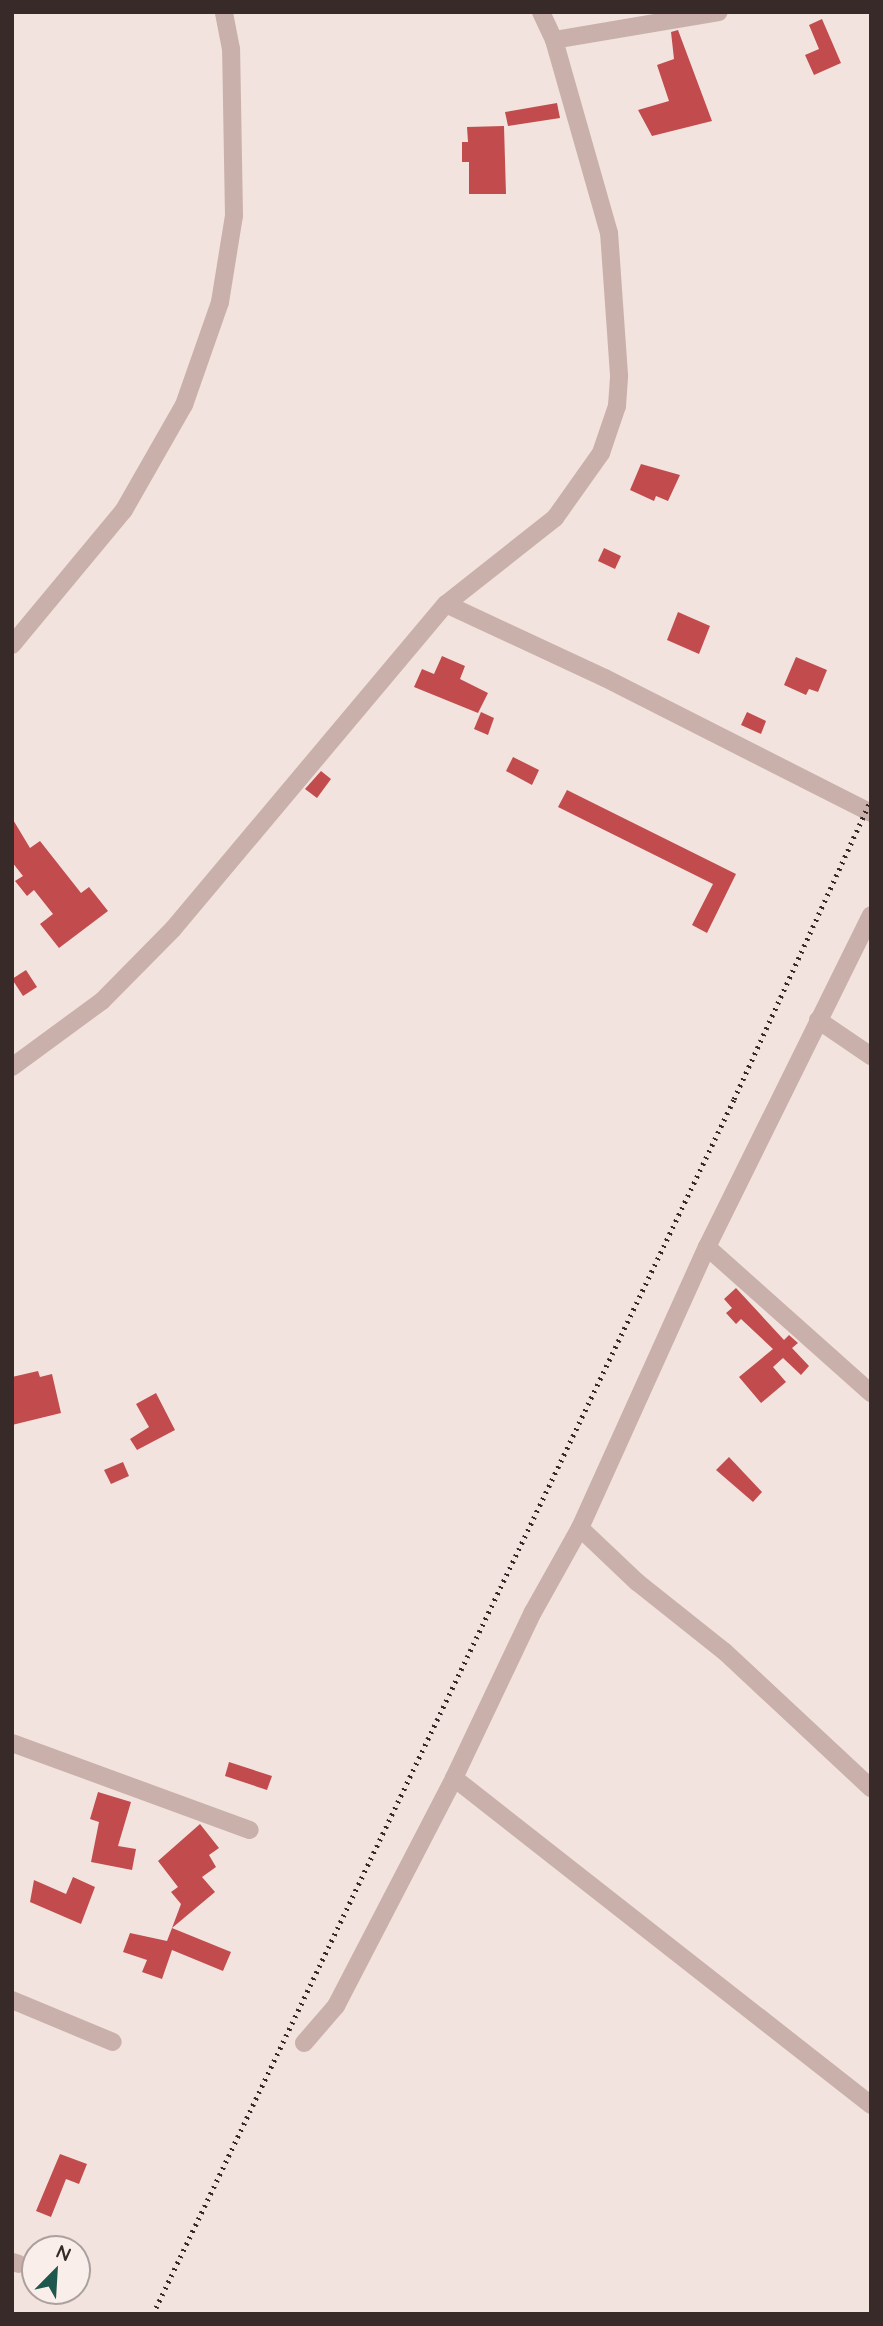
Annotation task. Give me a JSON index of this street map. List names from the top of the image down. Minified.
{"north":"top right"}
